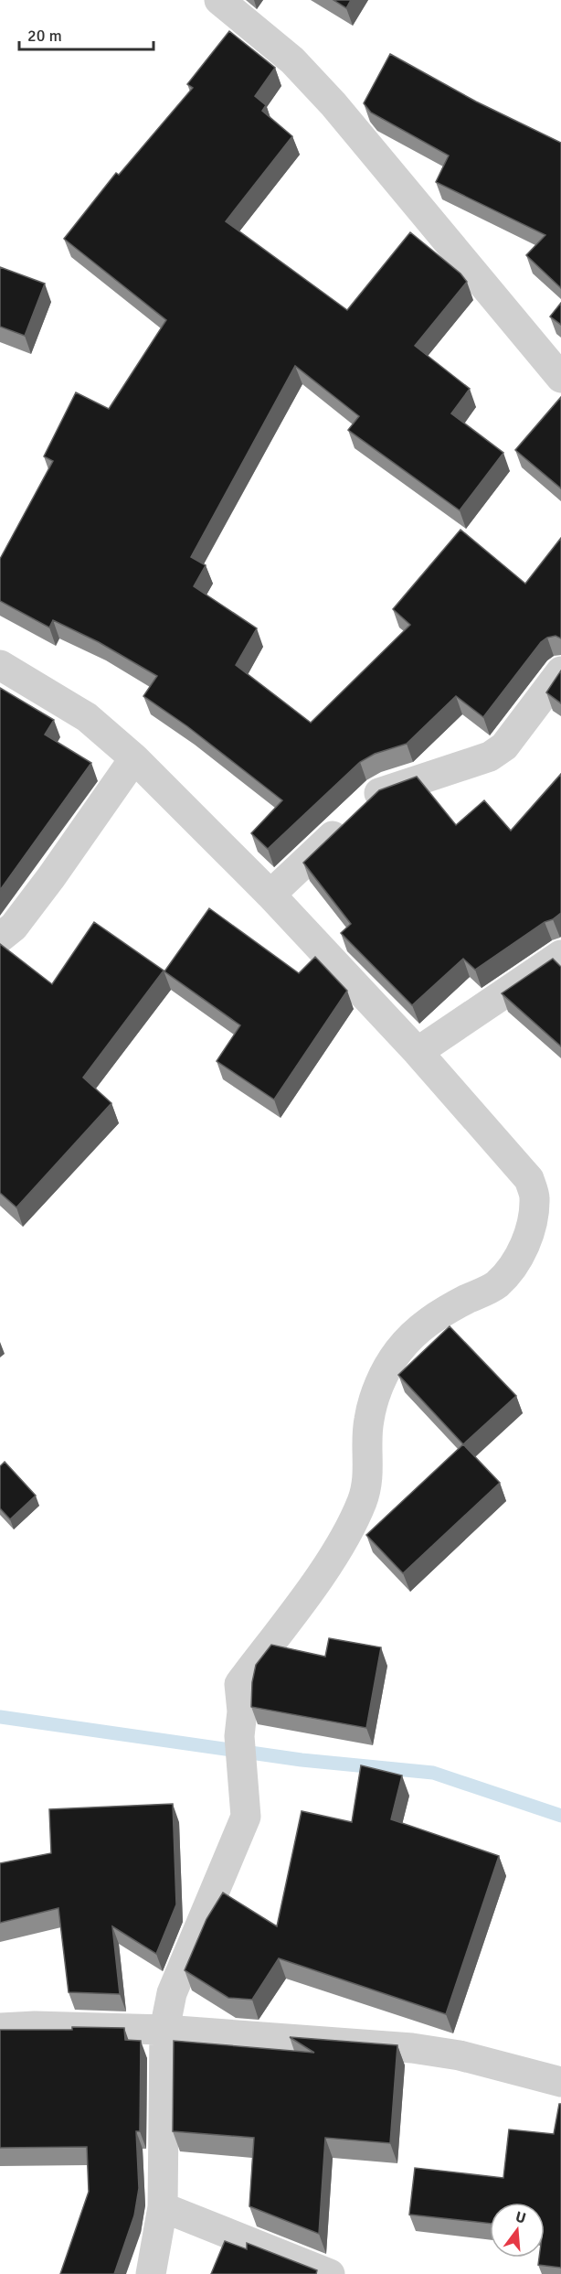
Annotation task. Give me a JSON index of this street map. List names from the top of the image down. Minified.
{"scale_bar":"20 m","north":"top"}
